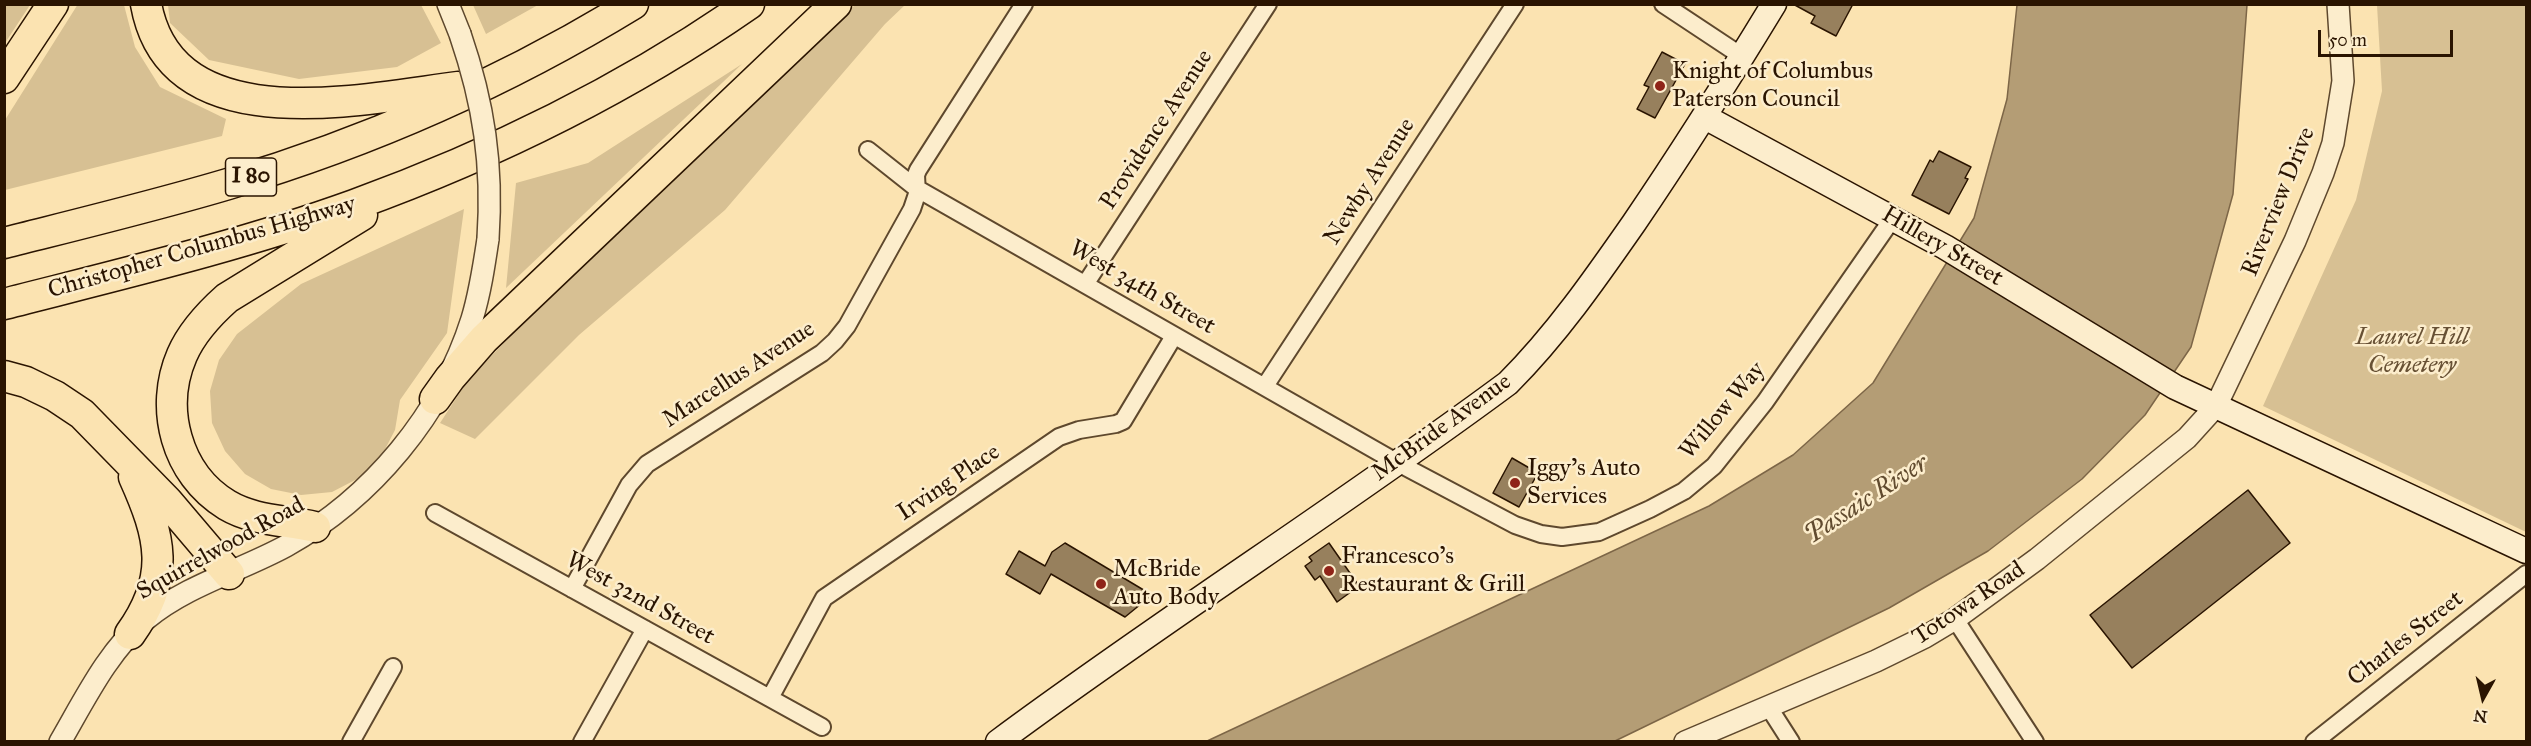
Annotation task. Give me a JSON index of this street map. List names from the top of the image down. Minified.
{"streets":{"highway":["I 80","Christopher Columbus Highway"],"main road":["Hillery Street","McBride Avenue"],"street":["Providence Avenue","Newby Avenue","Riverview Drive","West 34th Street","Marcellus Avenue","Willow Way","Irving Place","Squirrelwood Road","West 32nd Street","Totowa Road","Charles Street"]},"crossings":[["Providence Avenue","West 34th Street"],["Newby Avenue","West 34th Street"],["Riverview Drive","Hillery Street"],["Riverview Drive","Totowa Road"],["Hillery Street","Willow Way"],["Hillery Street","McBride Avenue"],["Hillery Street","Totowa Road"],["West 34th Street","Marcellus Avenue"],["West 34th Street","Willow Way"],["West 34th Street","McBride Avenue"],["West 34th Street","Irving Place"],["Marcellus Avenue","West 32nd Street"],["Willow Way","McBride Avenue"],["Irving Place","West 32nd Street"]],"water":["Passaic River"],"parks":["Laurel Hill Cemetery"],"places":["Knight of Columbus Paterson Council","Iggy's Auto Services","Francesco's Restaurant & Grill","McBride Auto Body"],"scale_bar":"50 m","north":"bottom"}
